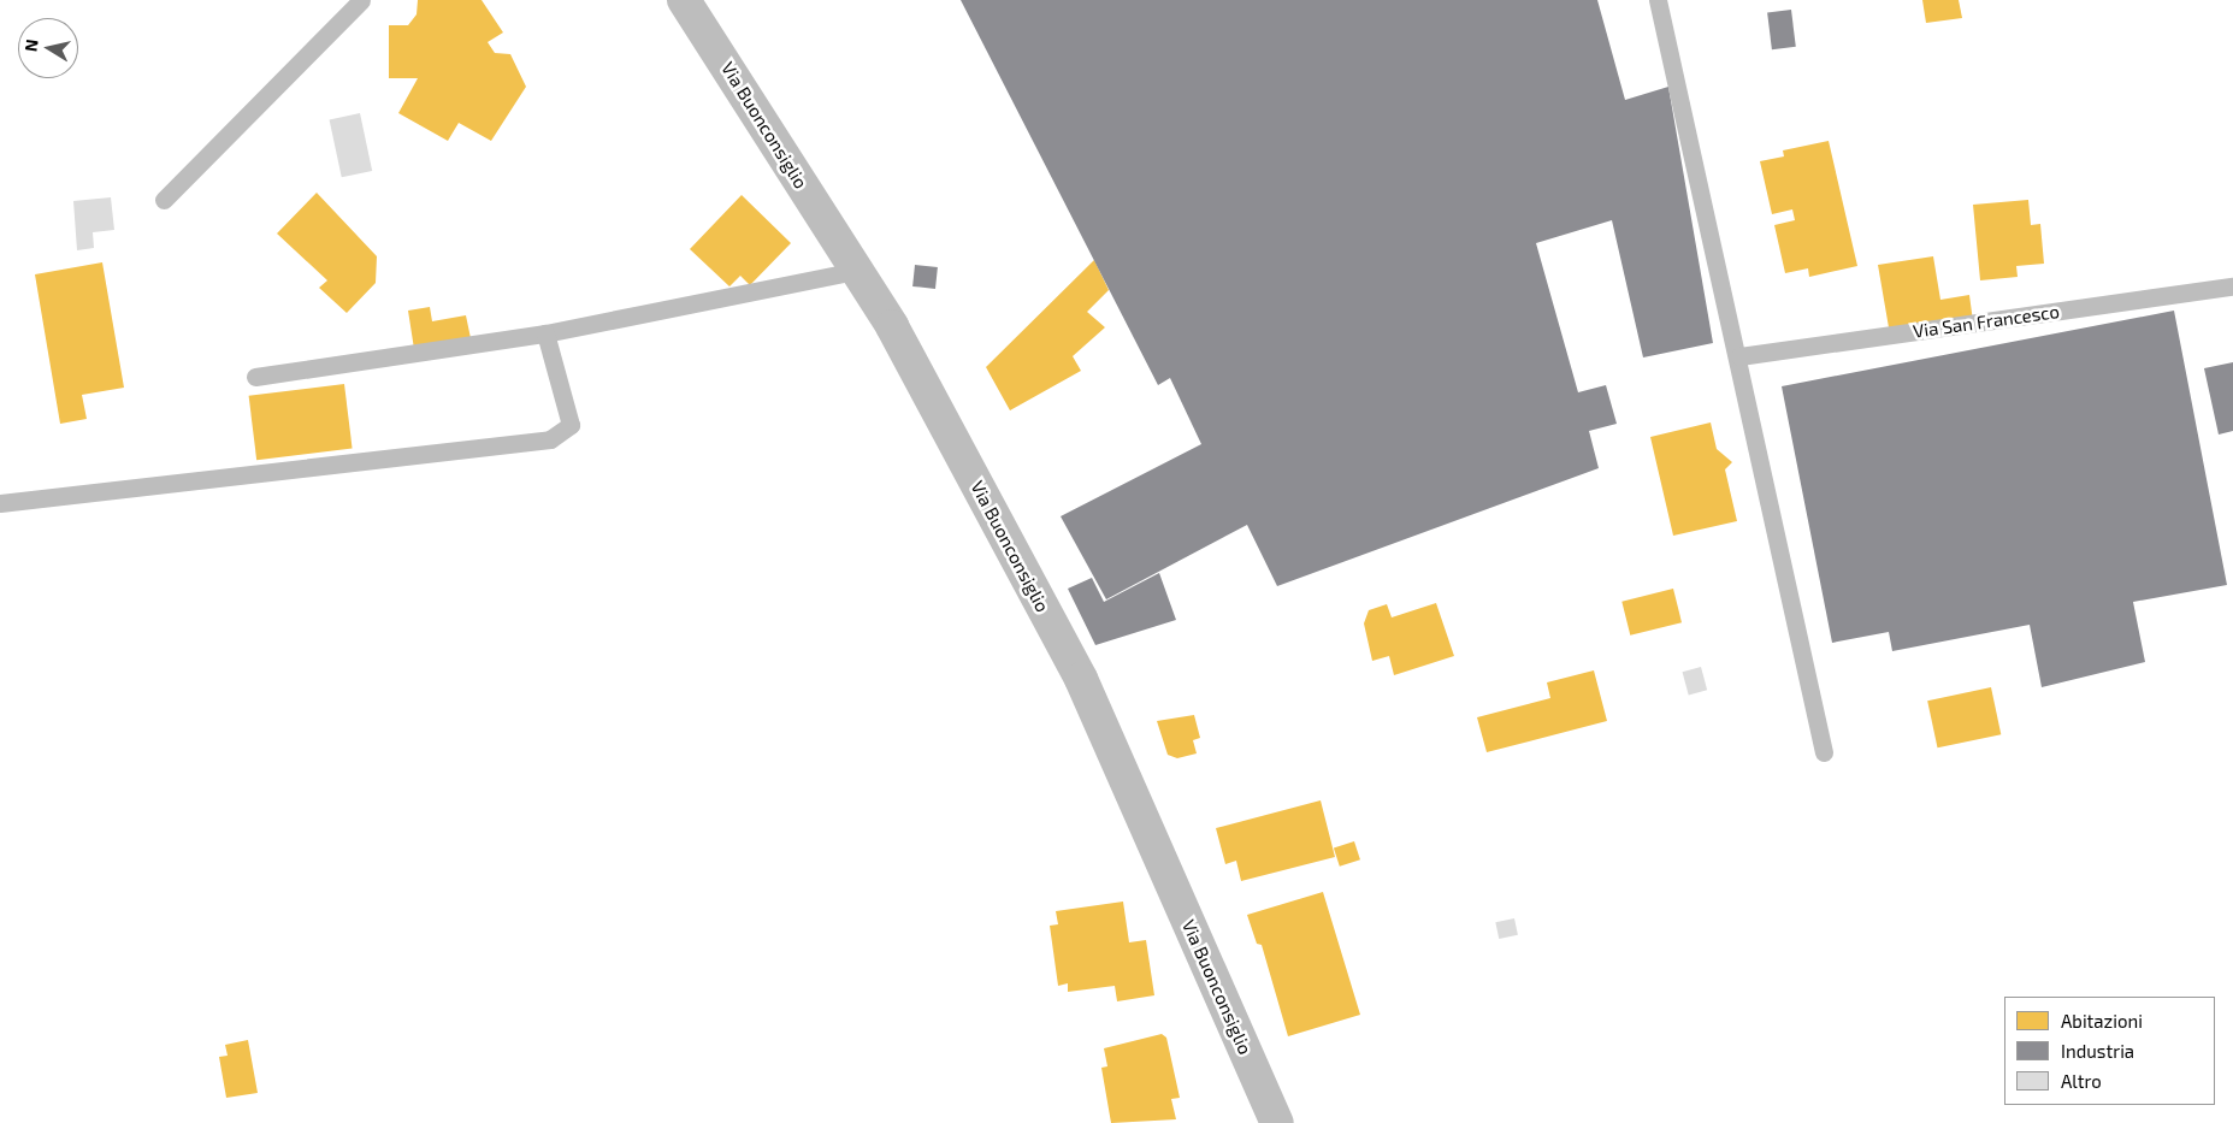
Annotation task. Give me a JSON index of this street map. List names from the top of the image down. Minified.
{"streets":{"street":["Via Buonconsiglio"],"lane":["Via San Francesco"]},"legend":["Abitazioni","Industria","Altro"],"north":"left"}
